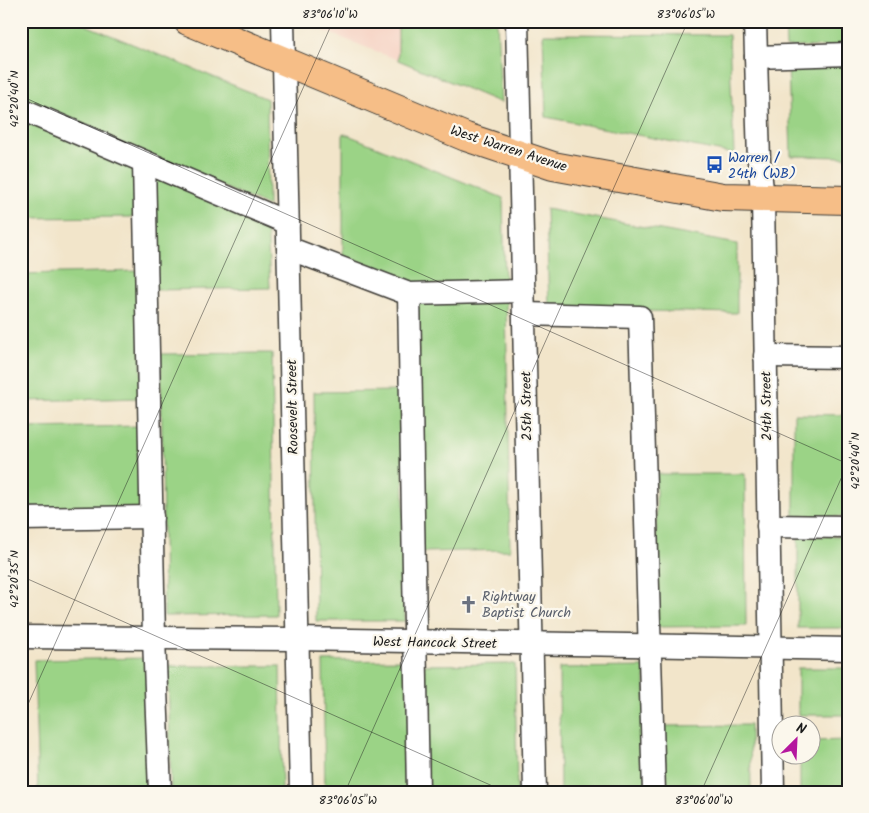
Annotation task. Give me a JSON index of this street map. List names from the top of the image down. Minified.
{"streets":{"main road":["West Warren Avenue"],"street":["25th Street","24th Street","Roosevelt Street","West Hancock Street"]},"crossings":[["West Warren Avenue","25th Street"],["West Warren Avenue","24th Street"],["West Warren Avenue","Roosevelt Street"],["25th Street","West Hancock Street"],["24th Street","West Hancock Street"],["Roosevelt Street","West Hancock Street"]],"places":{"bus stop":["Warren / 24th (WB)"],"church":["Rightway Baptist Church"]},"north":"top right","coordinates":["83°06'10\"W","83°06'05\"W","42°20'40\"N","42°20'35\"N","83°06'00\"W"]}
